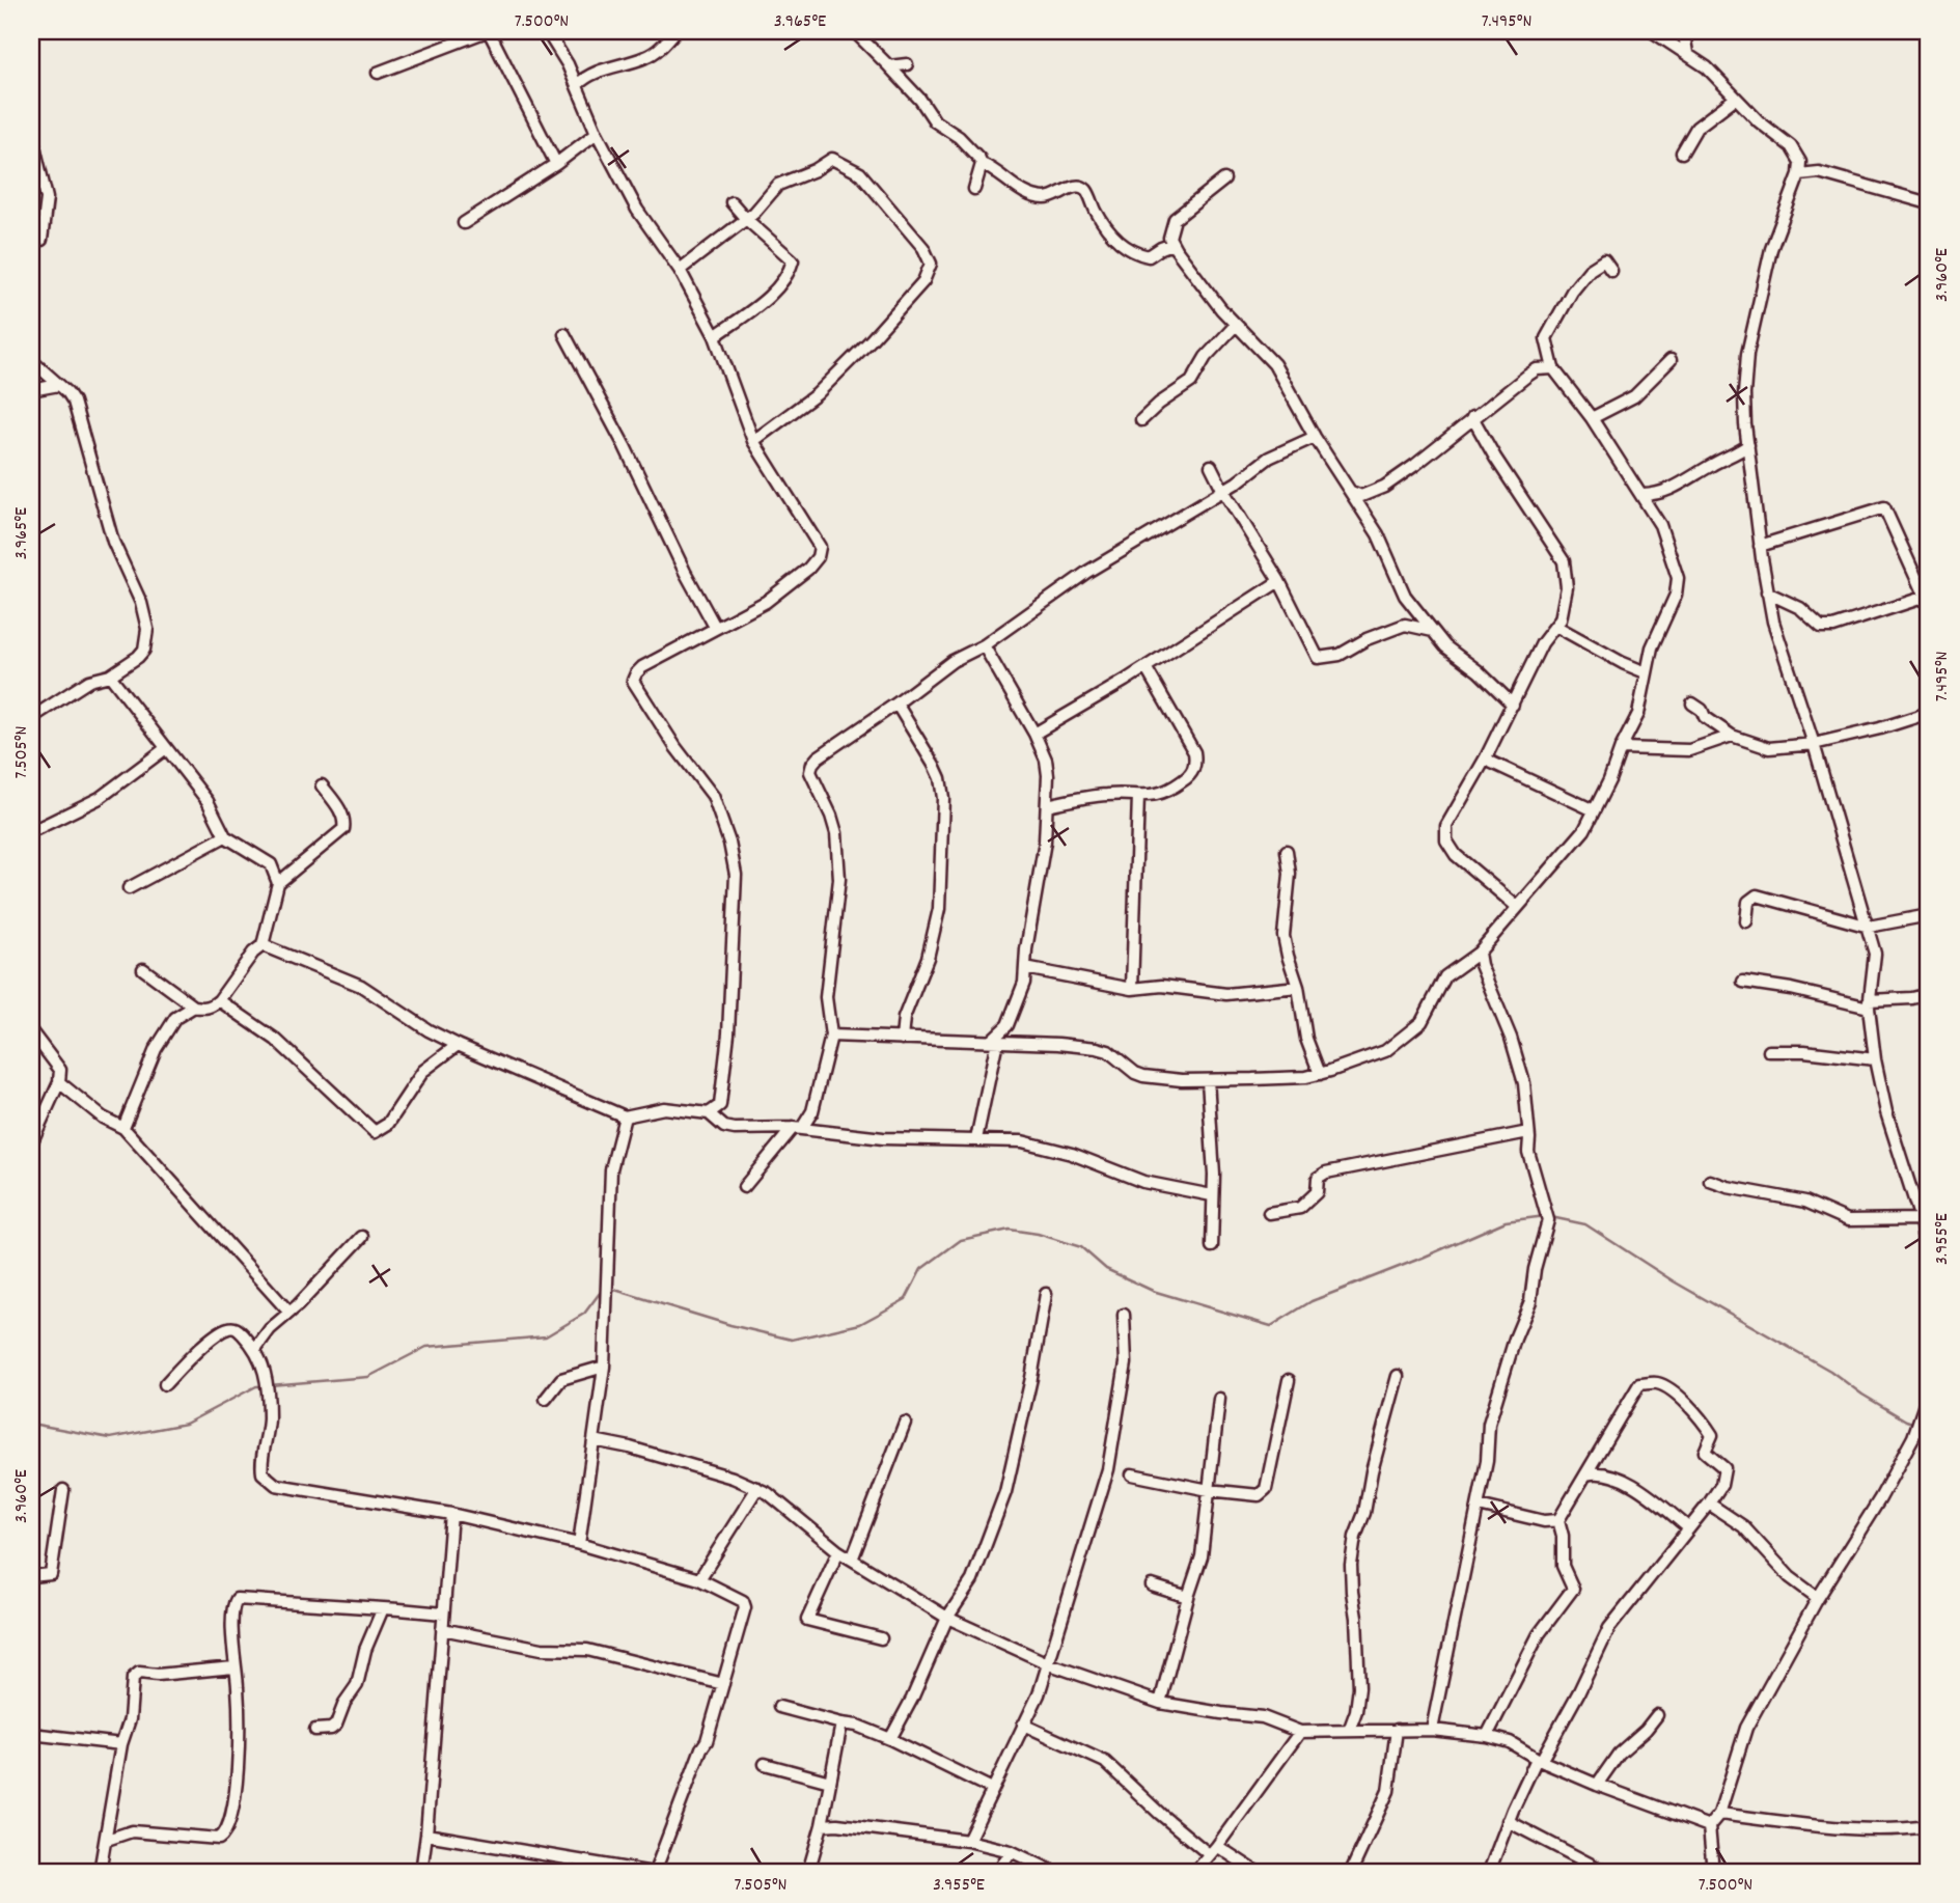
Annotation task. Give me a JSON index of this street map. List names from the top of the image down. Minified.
{"coordinates":["7.500°N","3.965°E","7.495°N","3.960°E","7.505°N","3.955°E"]}
